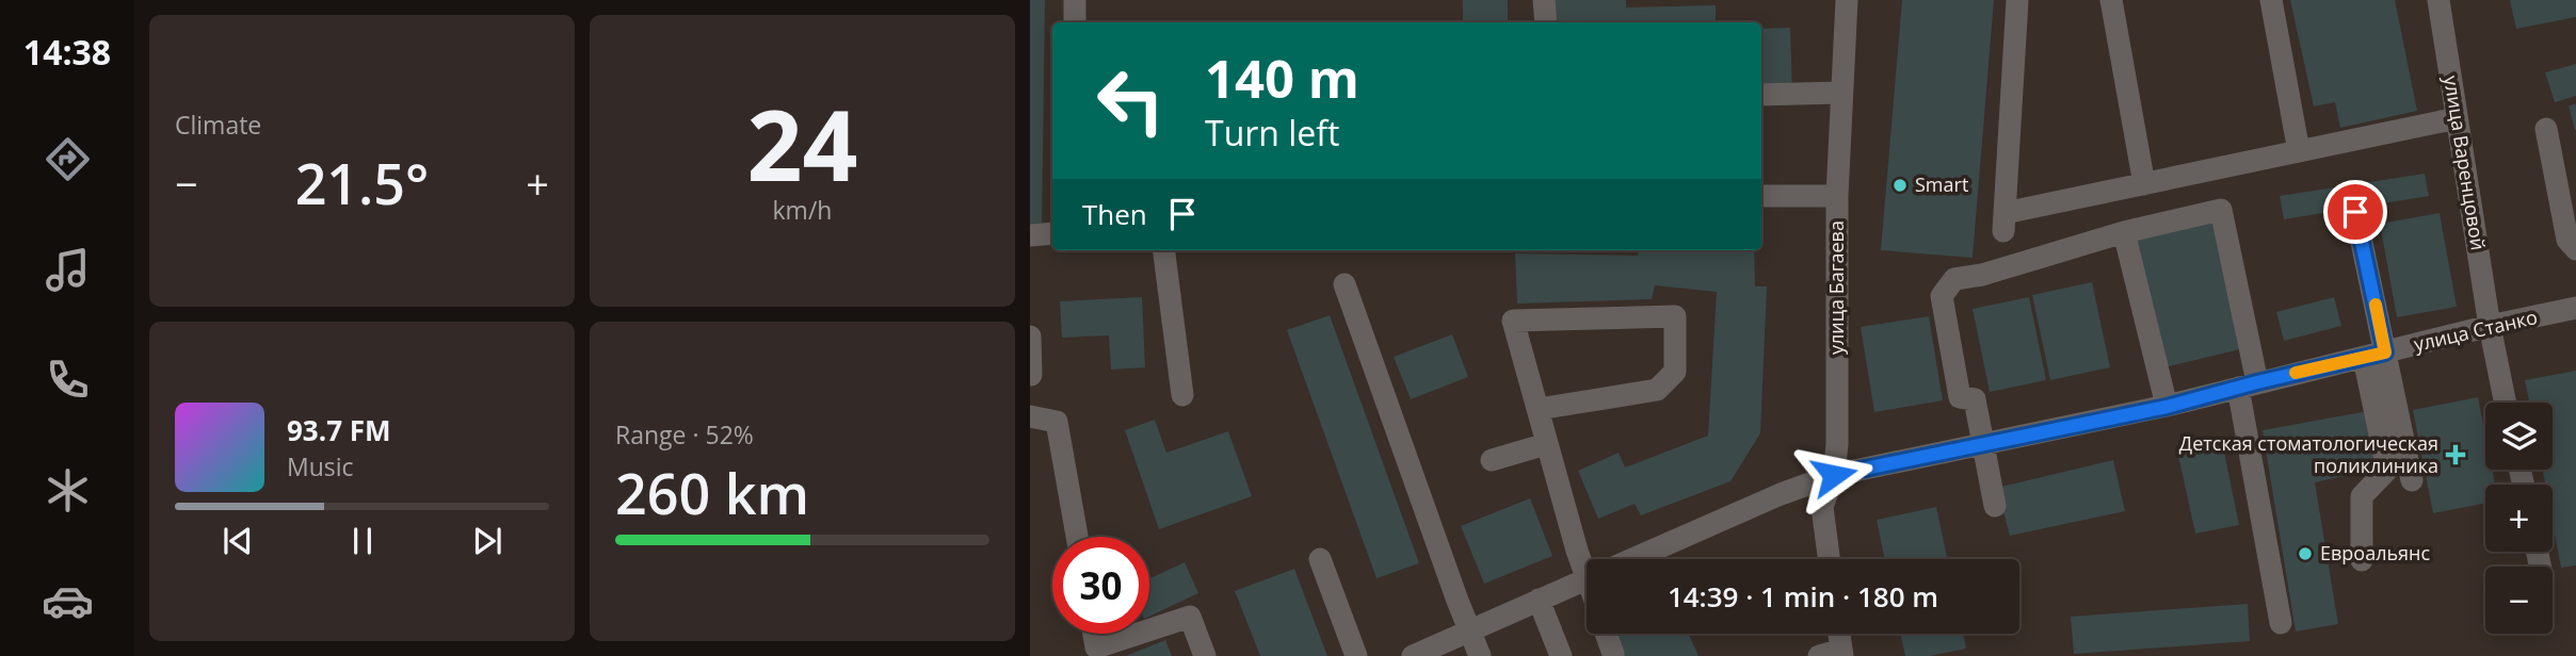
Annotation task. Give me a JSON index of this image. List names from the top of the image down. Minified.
{"streets":{"street":["улица Варенцовой","улица Багаева","улица Станко"]},"crossings":[["улица Варенцовой","улица Станко"],["улица Багаева","улица Станко"]],"places":{"other":["Smart","Евроальянс"],"health":["Детская стоматологическая поликлиника"]},"page":{"tabs":"14:38","tile":["Climate",["24","km/h"],["Range · 52%","260 km"]],"turn":["140 m","Turn left"],"heat":["−","21.5°","+"],"then":"Then","song":["93.7 FM","Music"],"map_buttons":["+","−"],"limit":"30","trip":"14:39 · 1 min · 180 m"}}
